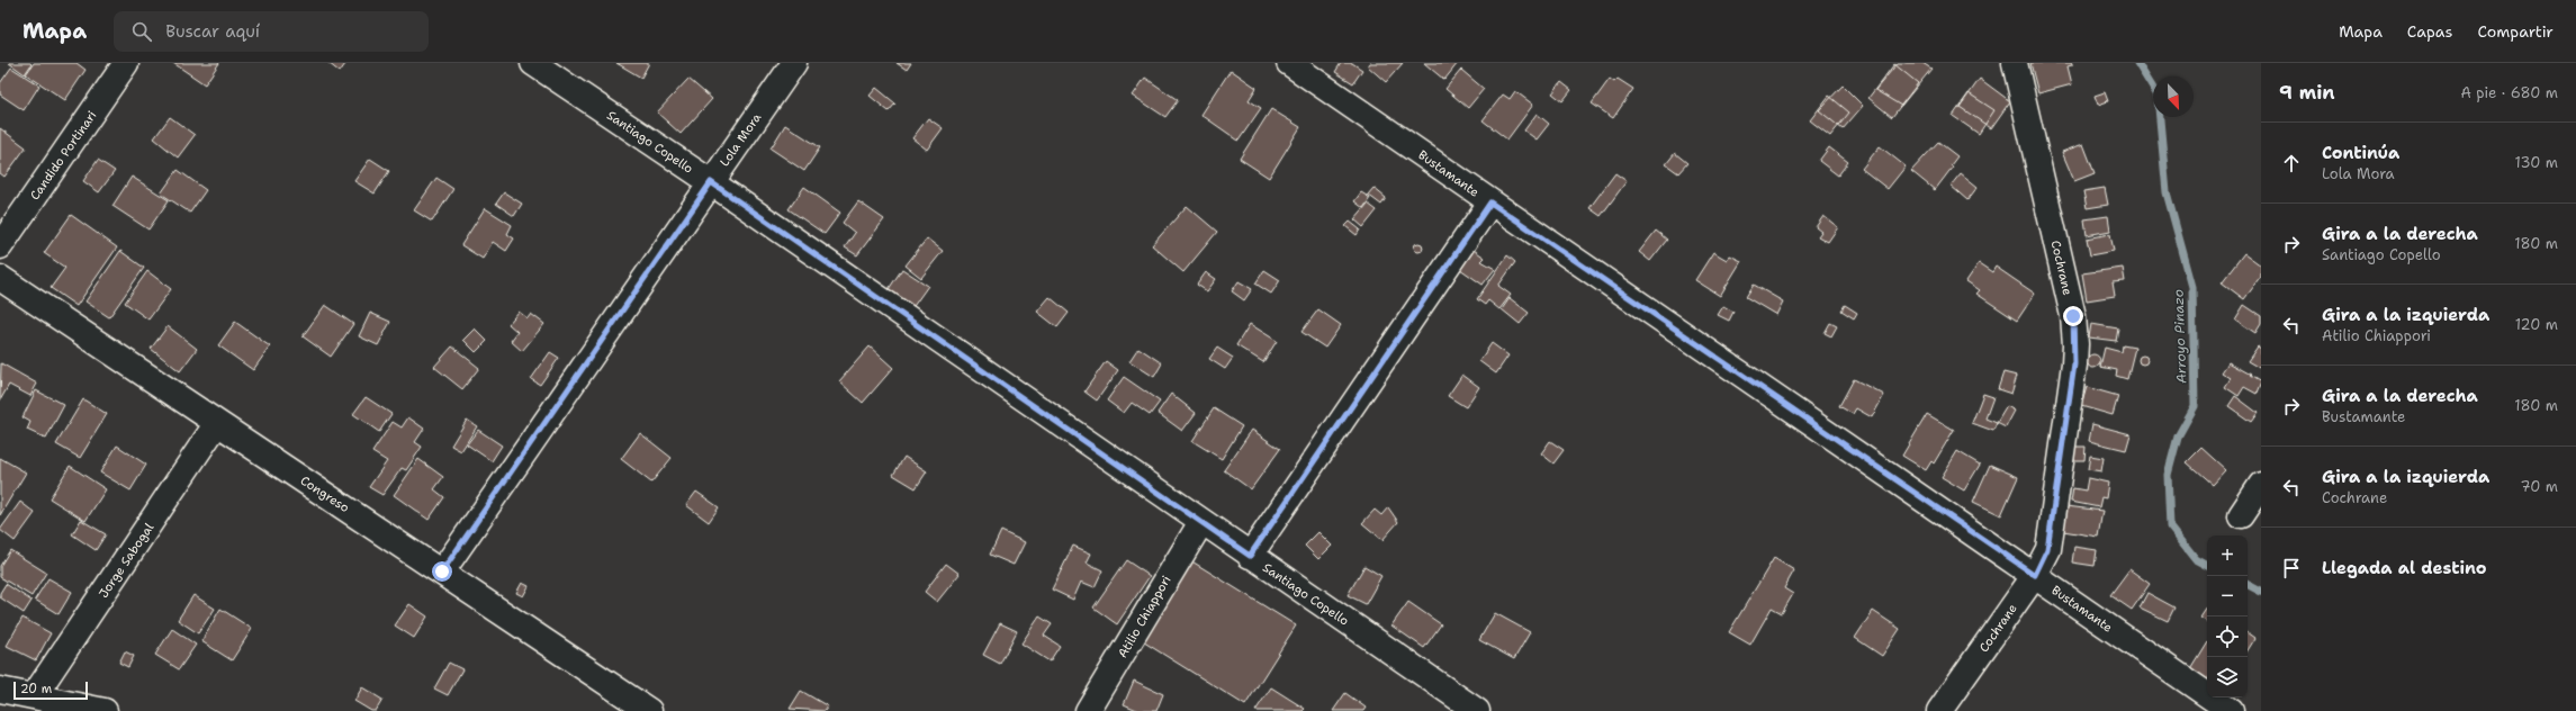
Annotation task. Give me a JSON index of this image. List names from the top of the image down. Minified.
{"streets":{"street":["Lola Mora","Santiago Copello","Candido Portinari","Bustamante","Cochrane","Congreso","Jorge Sabogal","Atilio Chiappori"]},"crossings":[["Lola Mora","Santiago Copello"],["Lola Mora","Congreso"],["Santiago Copello","Atilio Chiappori"],["Bustamante","Cochrane"],["Congreso","Jorge Sabogal"]],"water":["Arroyo Pinazo"],"scale_bar":"20 m","north":"bottom right","page":{"header":"Mapa","search":"Buscar aquí","nav":["Mapa","Capas","Compartir"],"heading":["9 min","A pie · 680 m"],"list":[["Continúa","Lola Mora","130 m"],["Gira a la derecha","Santiago Copello","180 m"],["Gira a la izquierda","Atilio Chiappori","120 m"],["Gira a la derecha","Bustamante","180 m"],["Gira a la izquierda","Cochrane","70 m"],"Llegada al destino"],"map_buttons":["+","−"],"scale":"20 m"}}
